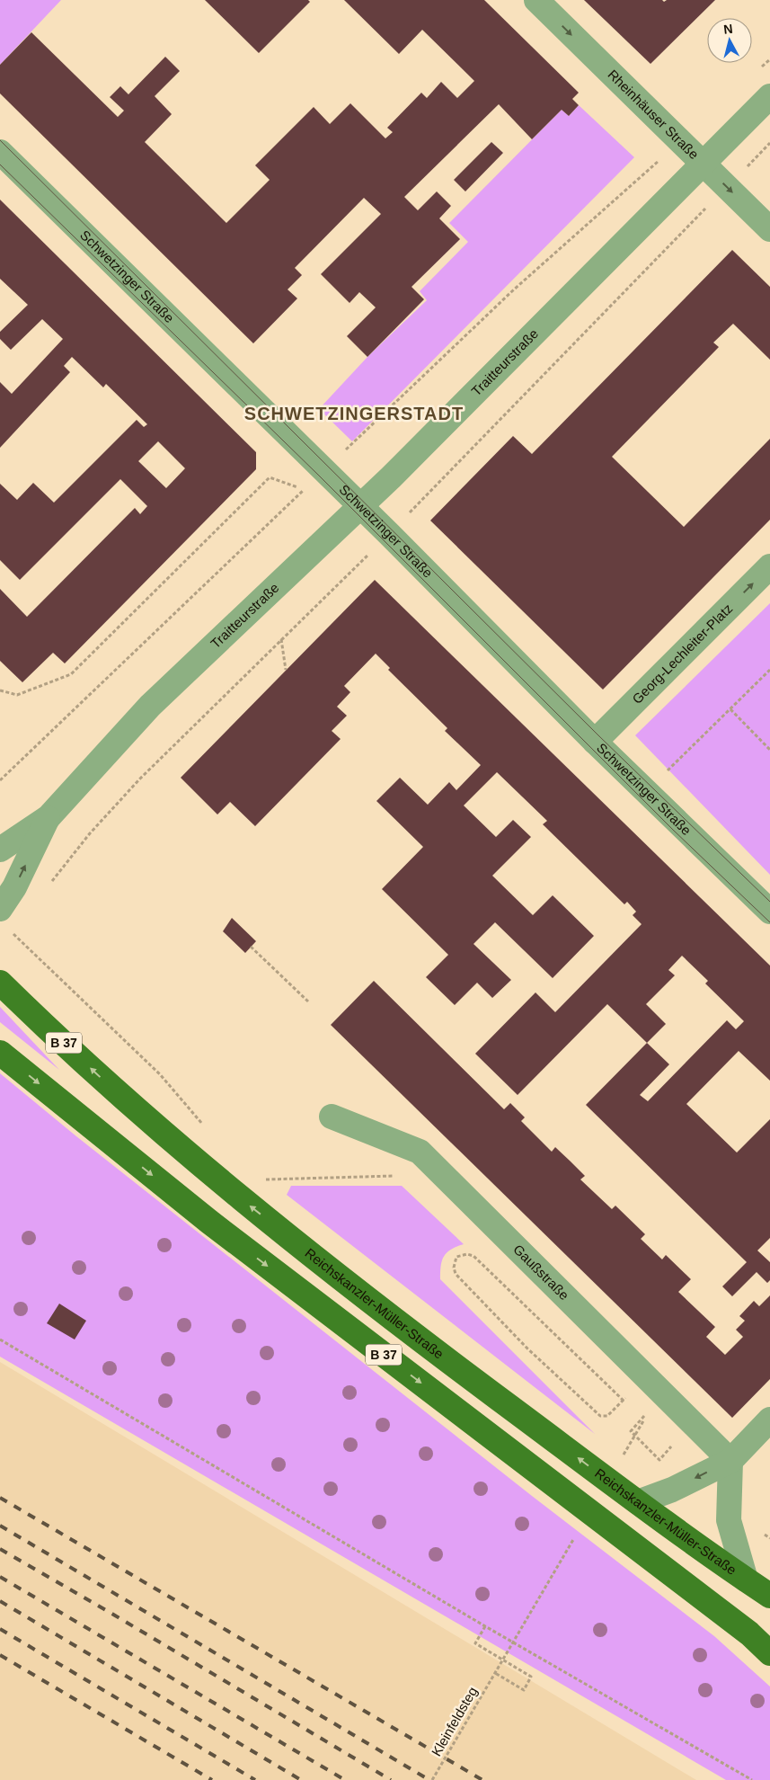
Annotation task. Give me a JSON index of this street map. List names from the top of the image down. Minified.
{"streets":{"main road":["B 37","Reichskanzler-Müller-Straße"],"street":["Rheinhäuser Straße","Schwetzinger Straße","Traitteurstraße","Georg-Lechleiter-Platz","Gaußstraße"],"path":["Kleinfeldsteg"]},"crossings":[["Rheinhäuser Straße","Traitteurstraße"],["Schwetzinger Straße","Traitteurstraße"],["Schwetzinger Straße","Georg-Lechleiter-Platz"]],"one_way":["Rheinhäuser Straße","Georg-Lechleiter-Platz"],"districts":["SCHWETZINGERSTADT"],"north":"top"}
